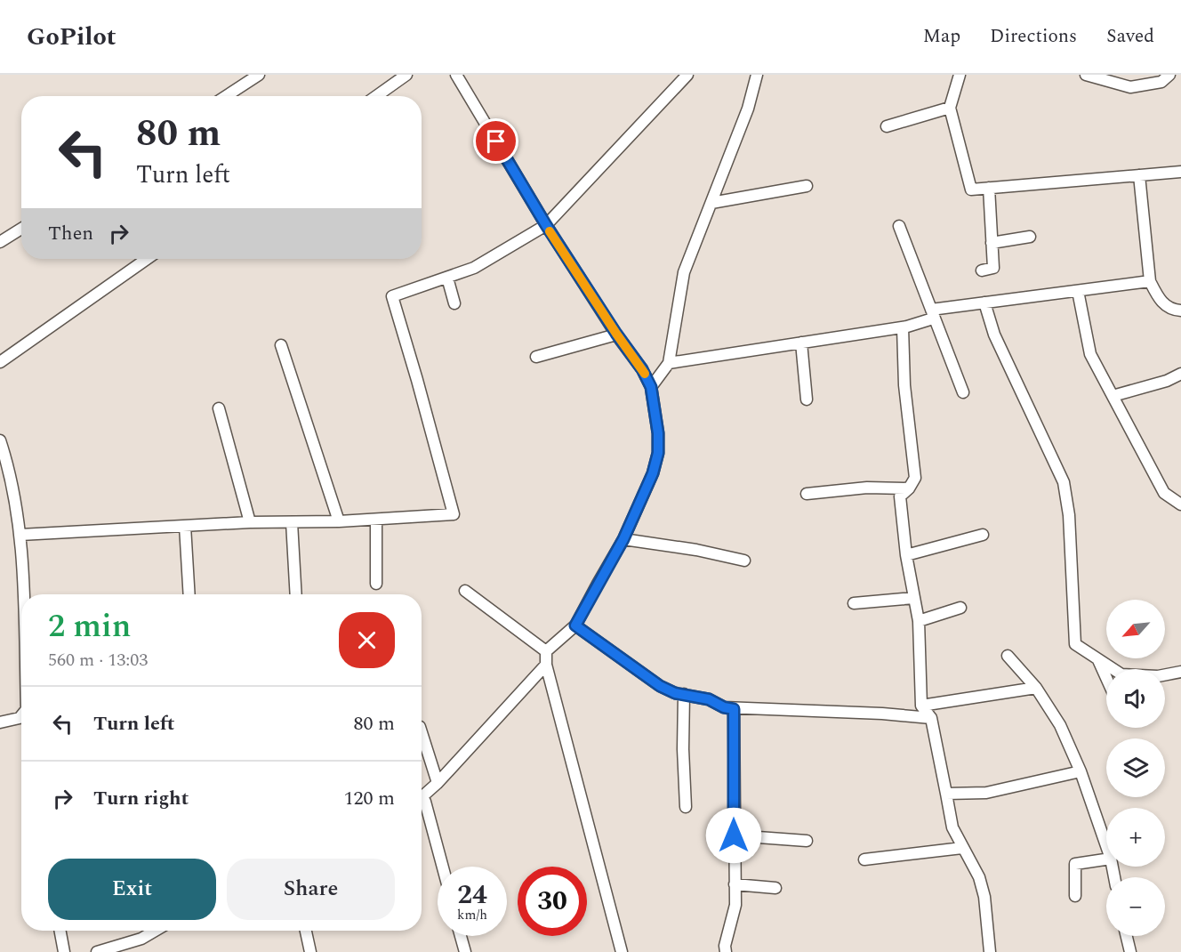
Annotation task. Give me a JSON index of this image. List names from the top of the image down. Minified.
{"north":"bottom left","page":{"header":"GoPilot","nav":["Map","Directions","Saved"],"turn":["80 m","Turn left"],"then":"Then","heading":["2 min","560 m · 13:03"],"map_buttons":["+","−"],"list":[{"name":"Turn left","value":"80 m"},{"name":"Turn right","value":"120 m"}],"buttons":["Exit","Share"],"speed":"24 km/h","limit":"30"}}
